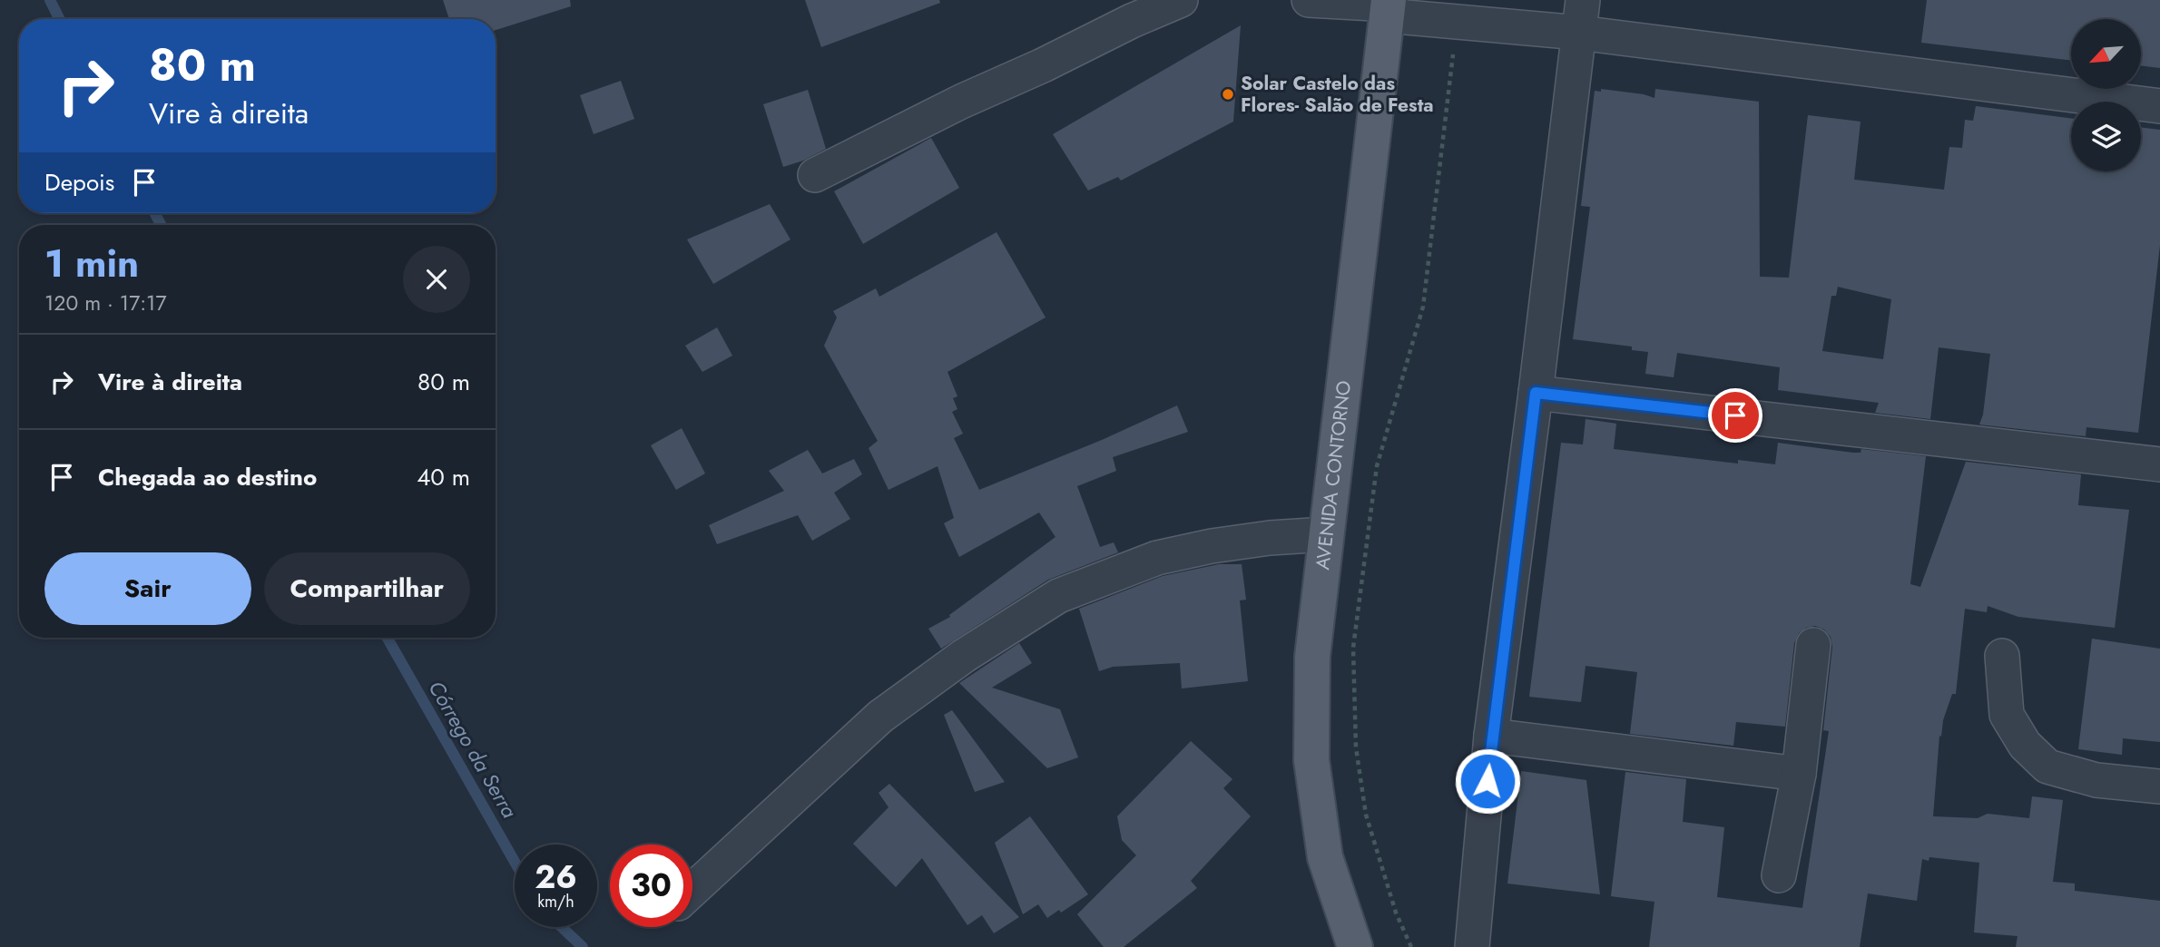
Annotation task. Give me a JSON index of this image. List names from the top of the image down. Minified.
{"streets":{"main road":["AVENIDA CONTORNO"]},"water":["Córrego da Serra"],"places":["Solar Castelo das Flores- Salão de Festa"],"north":"bottom left","page":{"turn":["80 m","Vire à direita"],"then":"Depois","heading":["1 min","120 m · 17:17"],"list":[{"name":"Vire à direita","value":"80 m"},{"name":"Chegada ao destino","value":"40 m"}],"buttons":["Sair","Compartilhar"],"speed":"26 km/h","limit":"30"}}
